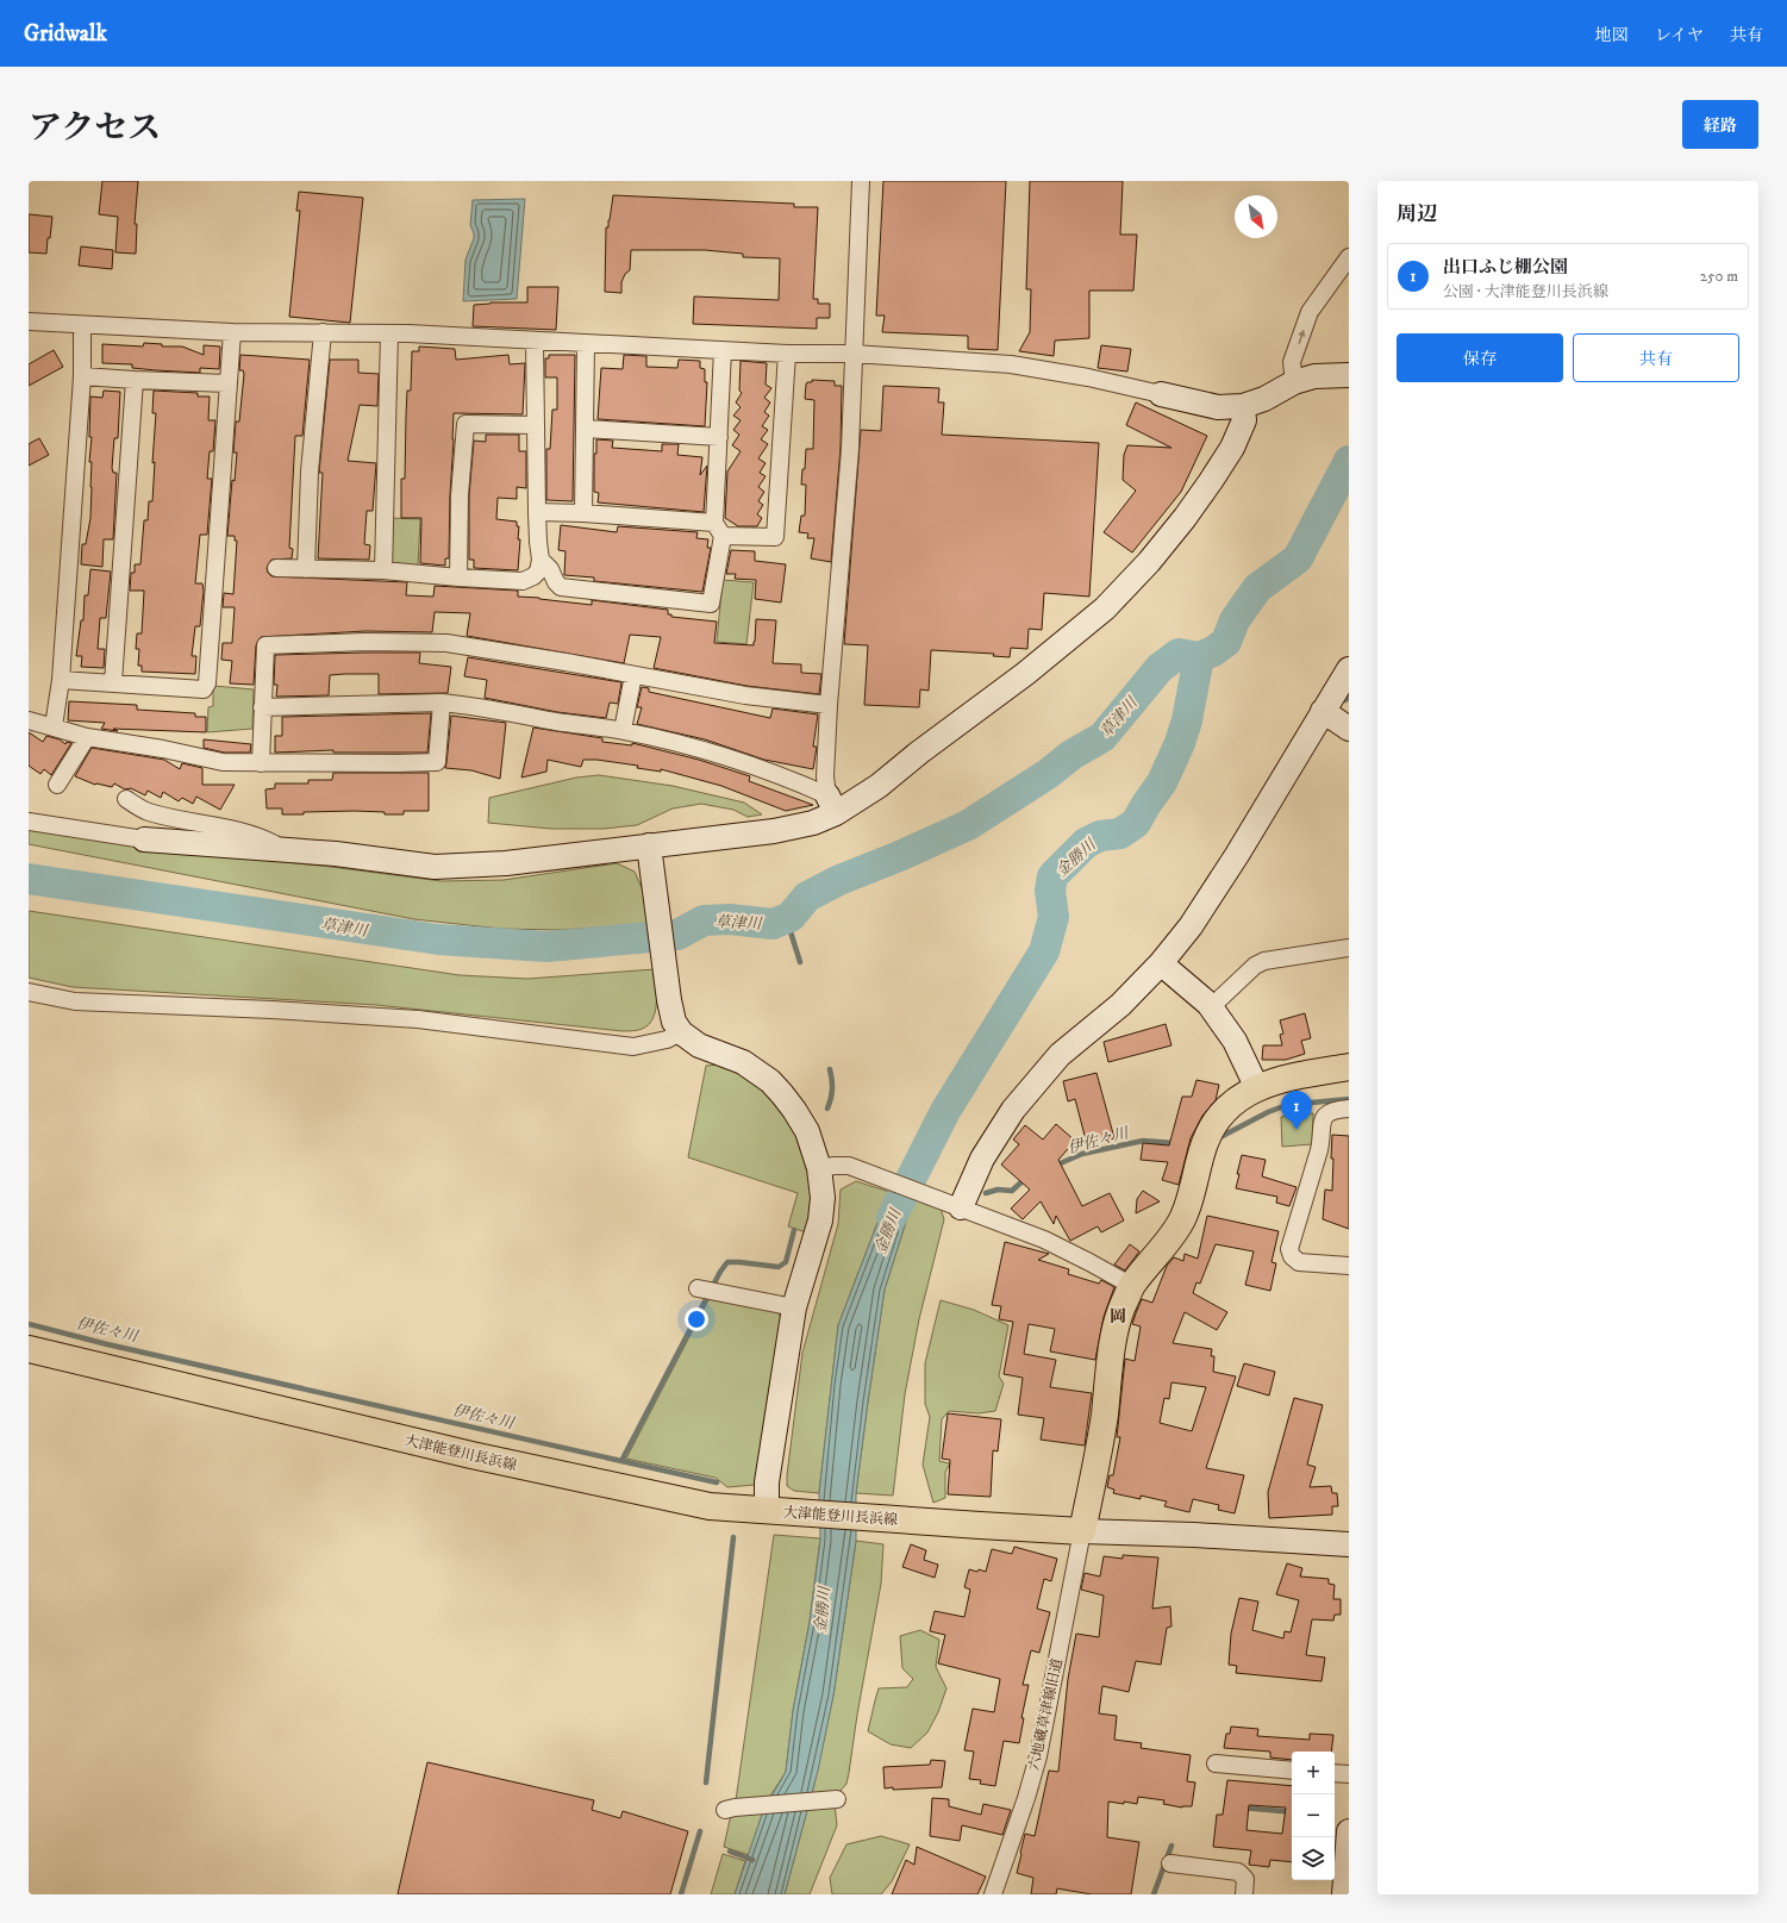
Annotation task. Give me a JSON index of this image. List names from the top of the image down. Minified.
{"streets":{"main road":["大津能登川長浜線"],"street":["六地蔵草津線旧道"]},"crossings":[["大津能登川長浜線","六地蔵草津線旧道"]],"districts":["岡"],"water":["草津川","金勝川","伊佐々川"],"north":"bottom right","page":{"header":"Gridwalk","nav":["地図","レイヤ","共有"],"title":"アクセス","buttons":["経路",["保存","共有"]],"heading":"周辺","list":[{"mark":"1","name":"出口ふじ棚公園","note":"公園 · 大津能登川長浜線","value":"250 m"}],"pins":"1","map_buttons":["+","−"]}}
